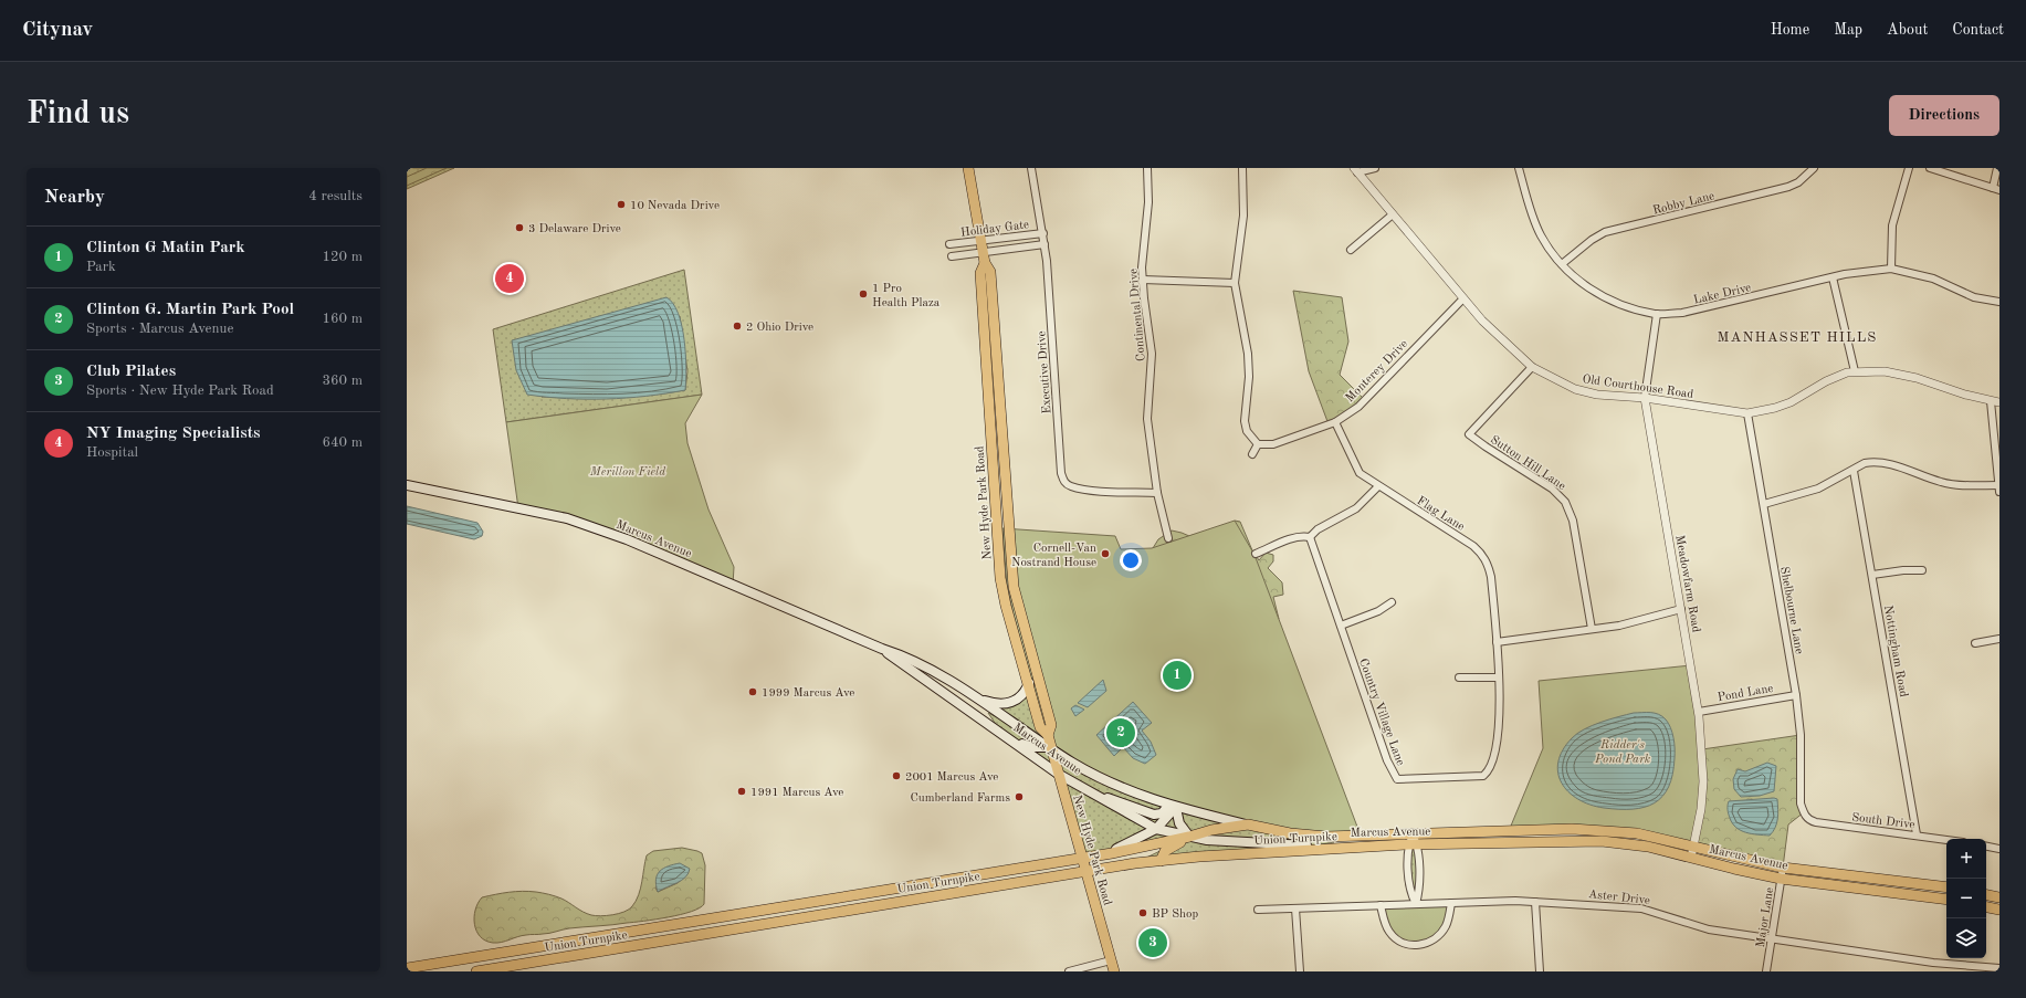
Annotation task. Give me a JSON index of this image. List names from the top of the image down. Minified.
{"streets":{"main road":["New Hyde Park Road","Marcus Avenue","Union Turnpike"],"street":["Robby Lane","Holiday Gate","Lake Drive","Continental Drive","Monterey Drive","Executive Drive","Old Courthouse Road","Sutton Hill Lane","Flag Lane","Meadowfarm Road","Shelbourne Lane","Nottingham Road","Pond Lane","Country Village Lane","South Drive","Aster Drive","Major Lane"]},"crossings":[["Robby Lane","Lake Drive"],["Holiday Gate","Executive Drive"],["Holiday Gate","New Hyde Park Road"],["Lake Drive","Meadowfarm Road"],["Continental Drive","Executive Drive"],["Monterey Drive","Old Courthouse Road"],["Monterey Drive","Flag Lane"],["Old Courthouse Road","Sutton Hill Lane"],["Old Courthouse Road","Meadowfarm Road"],["Old Courthouse Road","Shelbourne Lane"],["New Hyde Park Road","Marcus Avenue"],["New Hyde Park Road","Union Turnpike"],["Flag Lane","Country Village Lane"],["Marcus Avenue","Meadowfarm Road"],["Marcus Avenue","Union Turnpike"],["Marcus Avenue","Major Lane"],["Meadowfarm Road","Pond Lane"],["Shelbourne Lane","Pond Lane"],["Shelbourne Lane","South Drive"],["Nottingham Road","South Drive"],["Aster Drive","Major Lane"]],"districts":["MANHASSET HILLS"],"parks":["Merillon Field","Ridder's Pond Park"],"places":["10 Nevada Drive","3 Delaware Drive","1 Pro Health Plaza","2 Ohio Drive","Cornell-Van Nostrand House","1999 Marcus Ave","2001 Marcus Ave","1991 Marcus Ave","Cumberland Farms","BP Shop"],"page":{"header":"Citynav","nav":["Home","Map","About","Contact"],"buttons":"Directions","title":"Find us","heading":["Nearby","4 results"],"list":[{"mark":"1","name":"Clinton G Matin Park","note":"Park","value":"120 m"},{"mark":"2","name":"Clinton G. Martin Park Pool","note":"Sports · Marcus Avenue","value":"160 m"},{"mark":"3","name":"Club Pilates","note":"Sports · New Hyde Park Road","value":"360 m"},{"mark":"4","name":"NY Imaging Specialists","note":"Hospital","value":"640 m"}],"pins":["4","1","2","3"],"map_buttons":["+","−"]}}
